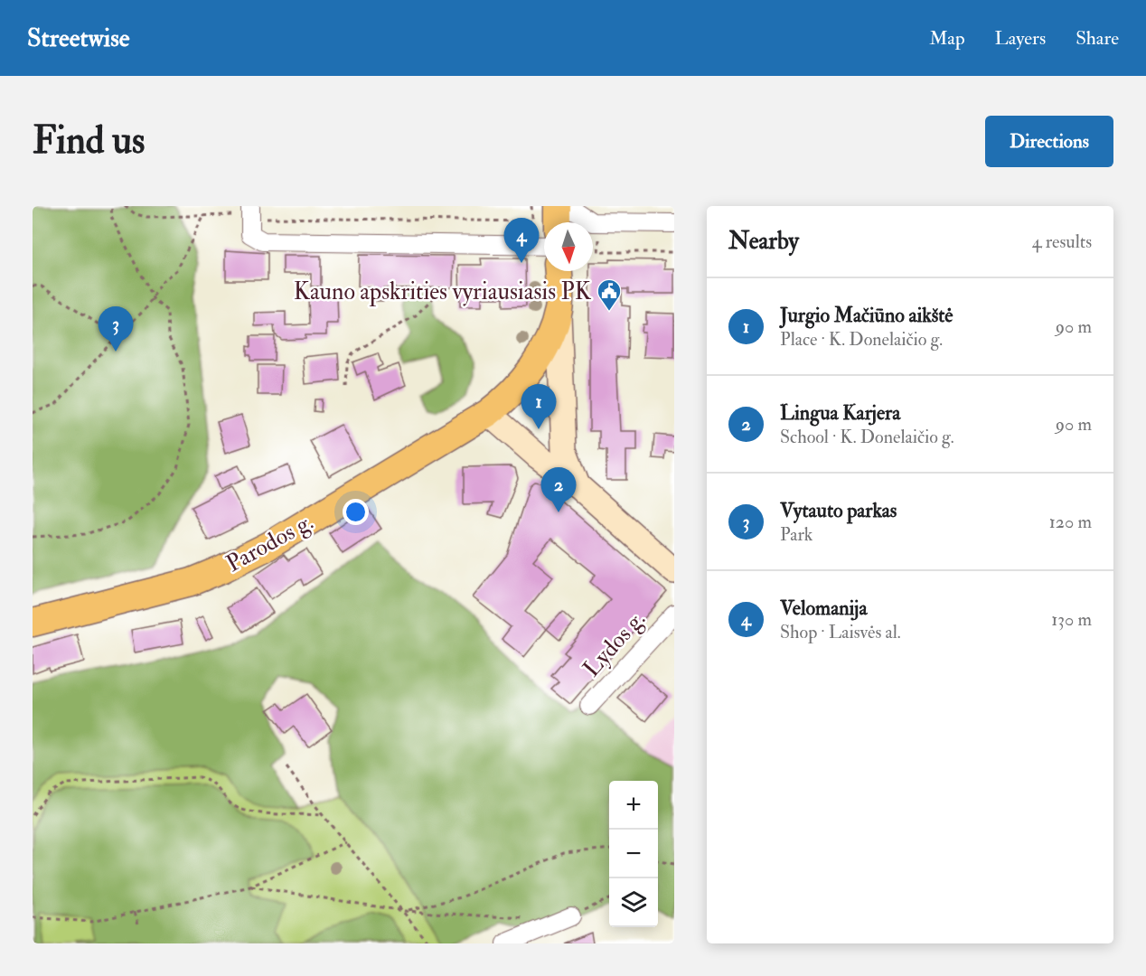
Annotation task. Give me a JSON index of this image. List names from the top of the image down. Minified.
{"streets":{"main road":["Parodos g."],"street":["Lydos g."]},"places":{"public building":["Kauno apskrities vyriausiasis PK"]},"north":"bottom","page":{"header":"Streetwise","nav":["Map","Layers","Share"],"buttons":"Directions","title":"Find us","heading":["Nearby","4 results"],"pins":["4","3","1","2"],"list":[{"mark":"1","name":"Jurgio Mačiūno aikštė","note":"Place · K. Donelaičio g.","value":"90 m"},{"mark":"2","name":"Lingua Karjera","note":"School · K. Donelaičio g.","value":"90 m"},{"mark":"3","name":"Vytauto parkas","note":"Park","value":"120 m"},{"mark":"4","name":"Velomanija","note":"Shop · Laisvės al.","value":"130 m"}],"map_buttons":["+","−"]}}
